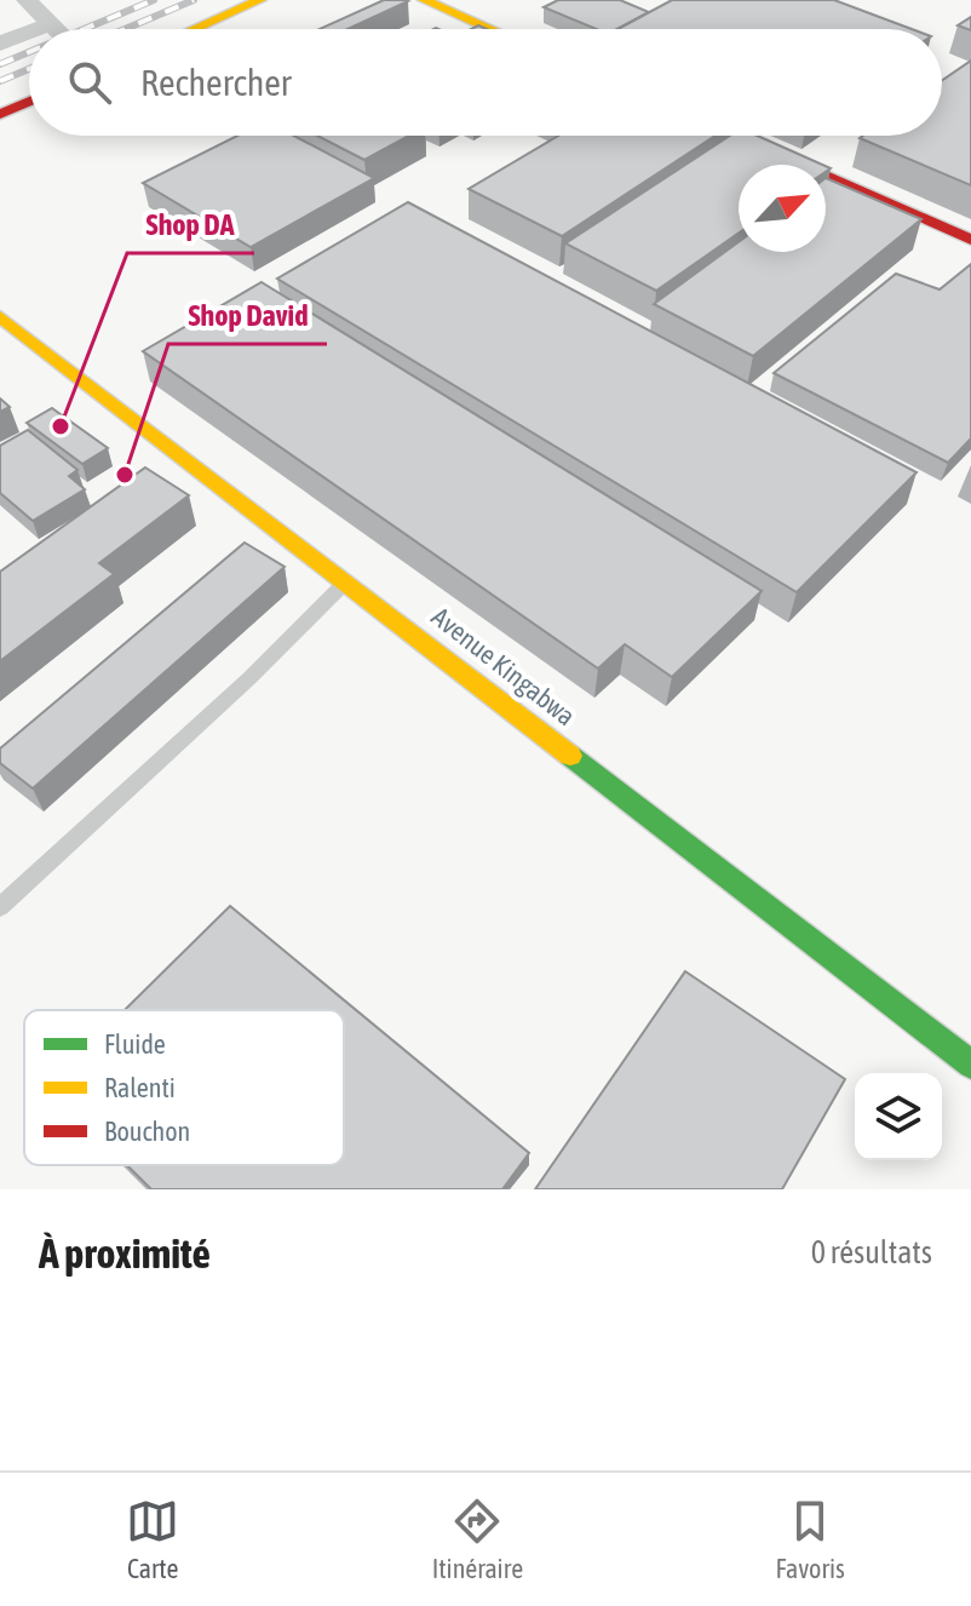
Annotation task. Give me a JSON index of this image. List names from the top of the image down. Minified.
{"streets":{"street":["Avenue Kingabwa"]},"places":["Shop DA","Shop David"],"legend":["Fluide","Ralenti","Bouchon"],"north":"top right","page":{"search":"Rechercher","heading":["À proximité","0 résultats"],"nav":["Carte","Itinéraire","Favoris"]}}
